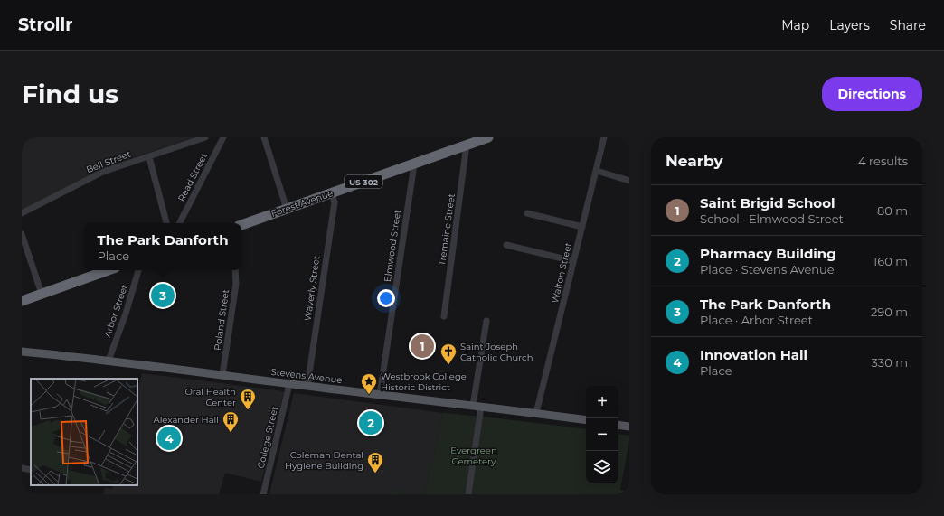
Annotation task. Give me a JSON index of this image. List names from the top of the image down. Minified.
{"streets":{"highway":["US 302","Forest Avenue"],"main road":["Stevens Avenue"],"street":["Bell Street","Read Street","Tremaine Street","Elmwood Street","Walton Street","Waverly Street","Arbor Street","Poland Street","College Street"]},"crossings":[["Forest Avenue","Tremaine Street"],["Forest Avenue","Elmwood Street"],["Forest Avenue","Waverly Street"],["Elmwood Street","Stevens Avenue"],["Walton Street","Stevens Avenue"],["Waverly Street","Stevens Avenue"],["Arbor Street","Stevens Avenue"],["Poland Street","Stevens Avenue"],["Stevens Avenue","College Street"]],"parks":["Evergreen Cemetery"],"places":{"church":["Saint Joseph Catholic Church"],"place":["Westbrook College Historic District"],"building":["Oral Health Center","Alexander Hall","Coleman Dental Hygiene Building"]},"page":{"header":"Strollr","nav":["Map","Layers","Share"],"buttons":"Directions","title":"Find us","heading":["Nearby","4 results"],"list":[{"mark":"1","name":"Saint Brigid School","note":"School · Elmwood Street","value":"80 m"},{"mark":"2","name":"Pharmacy Building","note":"Place · Stevens Avenue","value":"160 m"},{"mark":"3","name":"The Park Danforth","note":"Place · Arbor Street","value":"290 m"},{"mark":"4","name":"Innovation Hall","note":"Place","value":"330 m"}],"popup":["The Park Danforth","Place"],"pins":["3","1","2","4"],"map_buttons":["+","−"]}}
